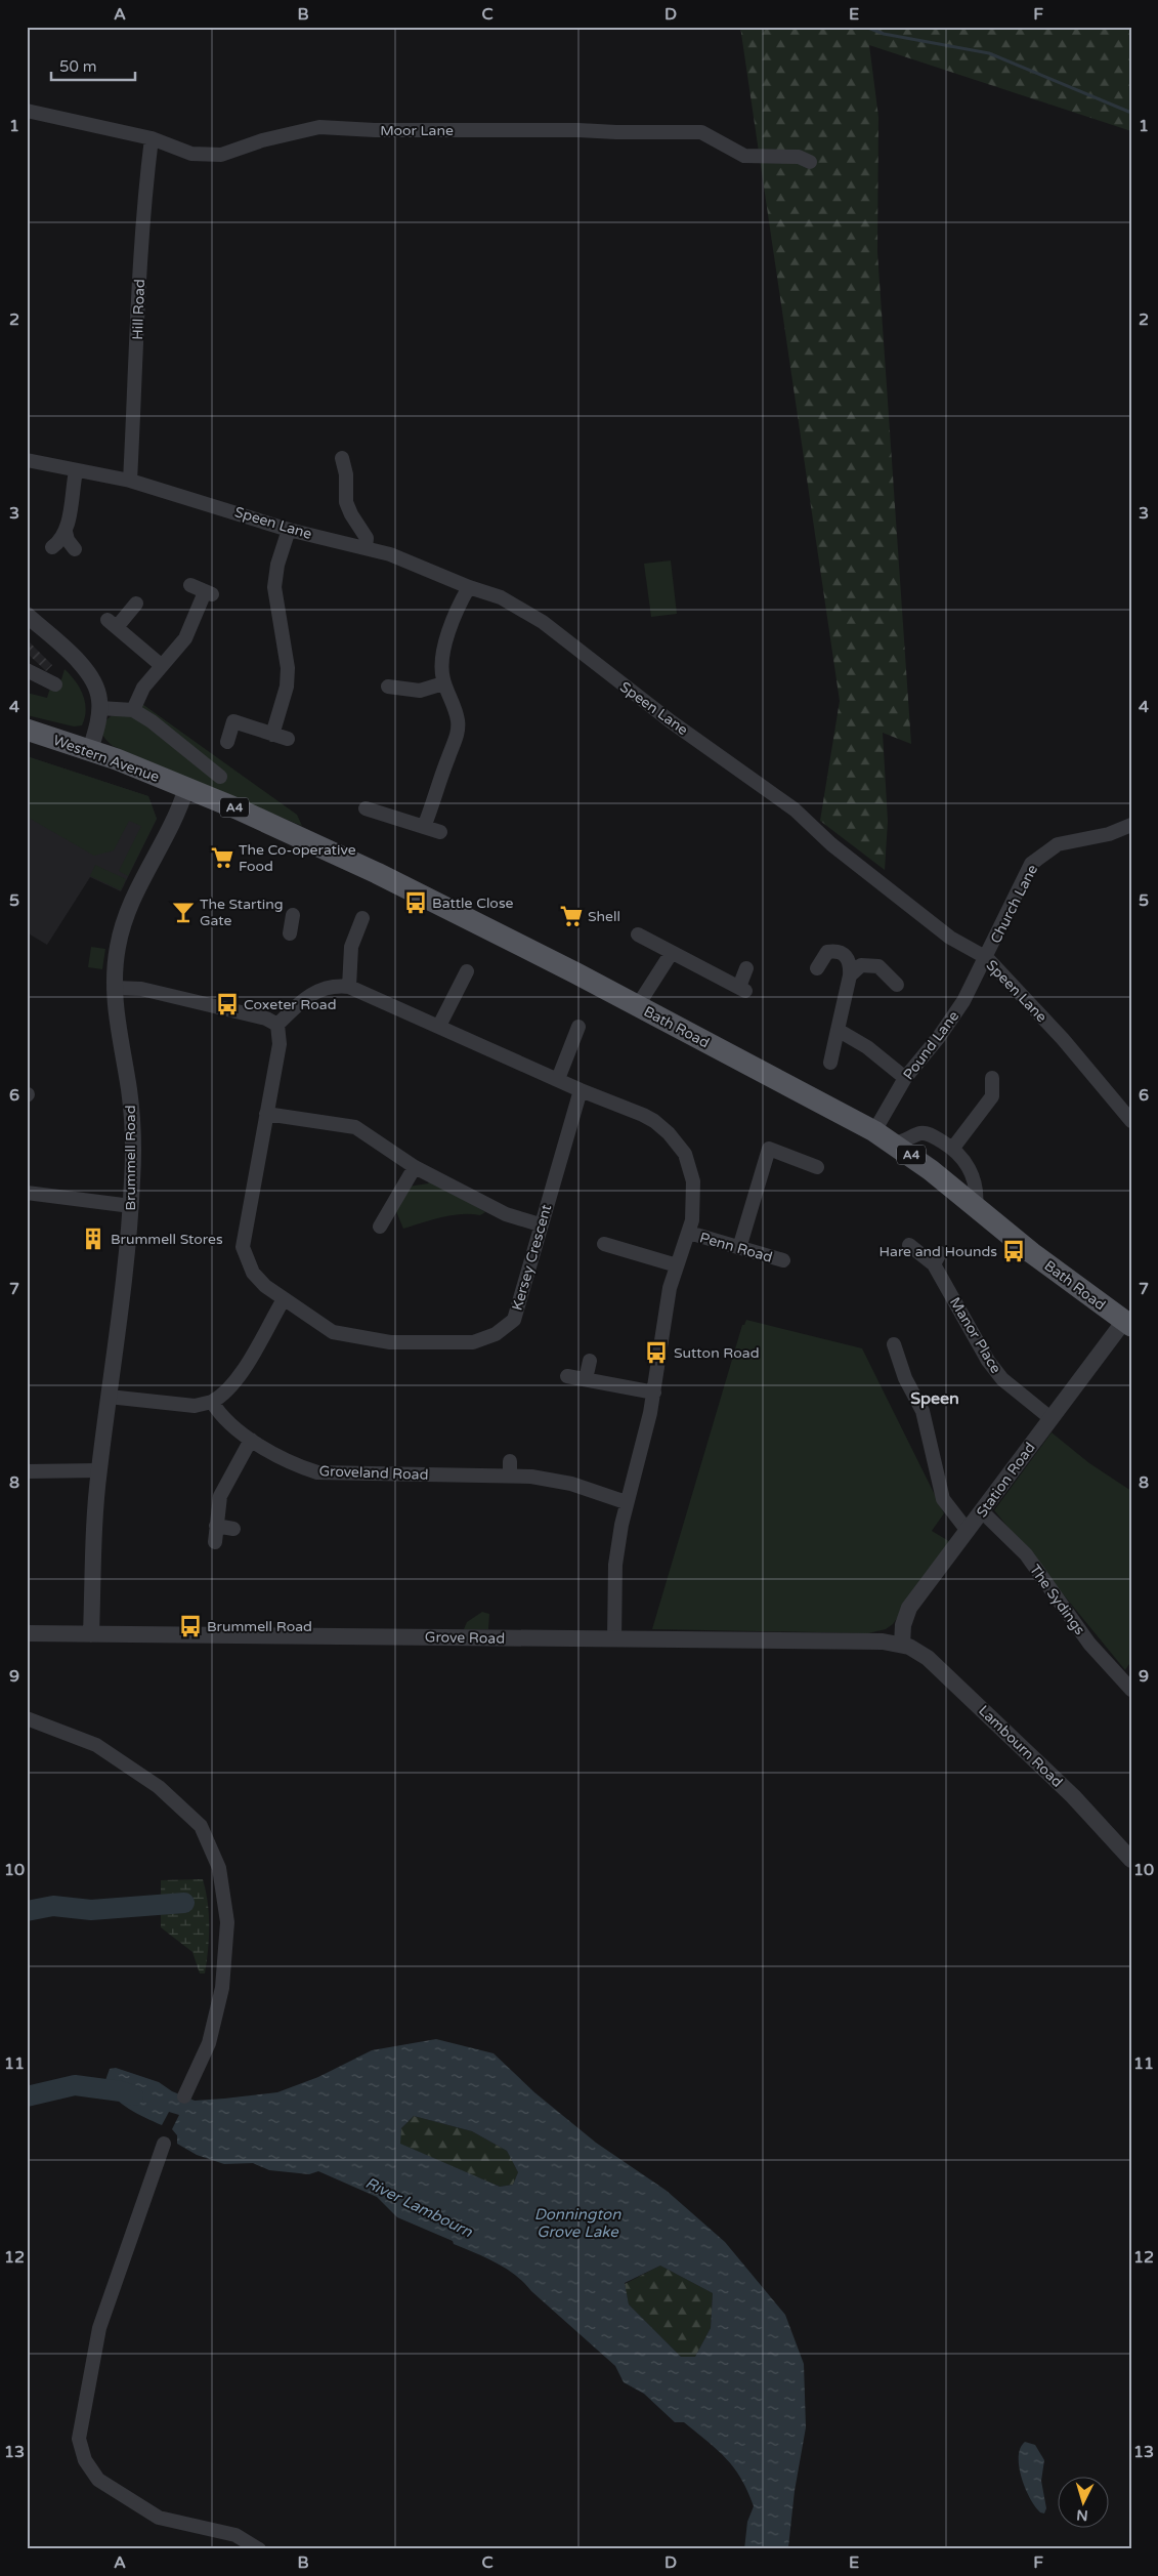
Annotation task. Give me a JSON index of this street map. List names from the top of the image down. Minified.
{"streets":{"main road":["Western Avenue","A4","Bath Road"],"street":["Moor Lane","Hill Road","Speen Lane","Church Lane","Pound Lane","Brummell Road","Penn Road","Kersey Crescent","Manor Place","Groveland Road","Station Road","The Sydings","Grove Road","Lambourn Road"]},"crossings":[["Moor Lane","Hill Road"],["Hill Road","Speen Lane"],["Speen Lane","Church Lane"],["Speen Lane","Pound Lane"],["Western Avenue","Bath Road"],["Western Avenue","Brummell Road"],["Church Lane","Pound Lane"],["Bath Road","Pound Lane"],["Bath Road","Brummell Road"],["Bath Road","Station Road"],["Brummell Road","Grove Road"],["Manor Place","Station Road"],["Station Road","The Sydings"],["Station Road","Grove Road"],["Station Road","Lambourn Road"],["Grove Road","Lambourn Road"]],"districts":["Speen"],"water":["River Lambourn","Donnington Grove Lake"],"places":{"supermarket":["The Co-operative Food","Shell"],"bus stop":["Battle Close","Coxeter Road","Hare and Hounds","Sutton Road","Brummell Road"],"bar":["The Starting Gate"],"building":["Brummell Stores"]},"scale_bar":"50 m","north":"bottom","grid":{"columns":["A","B","C","D","E","F"],"rows":["1","2","3","4","5","6","7","8","9","10","11","12","13"]}}
